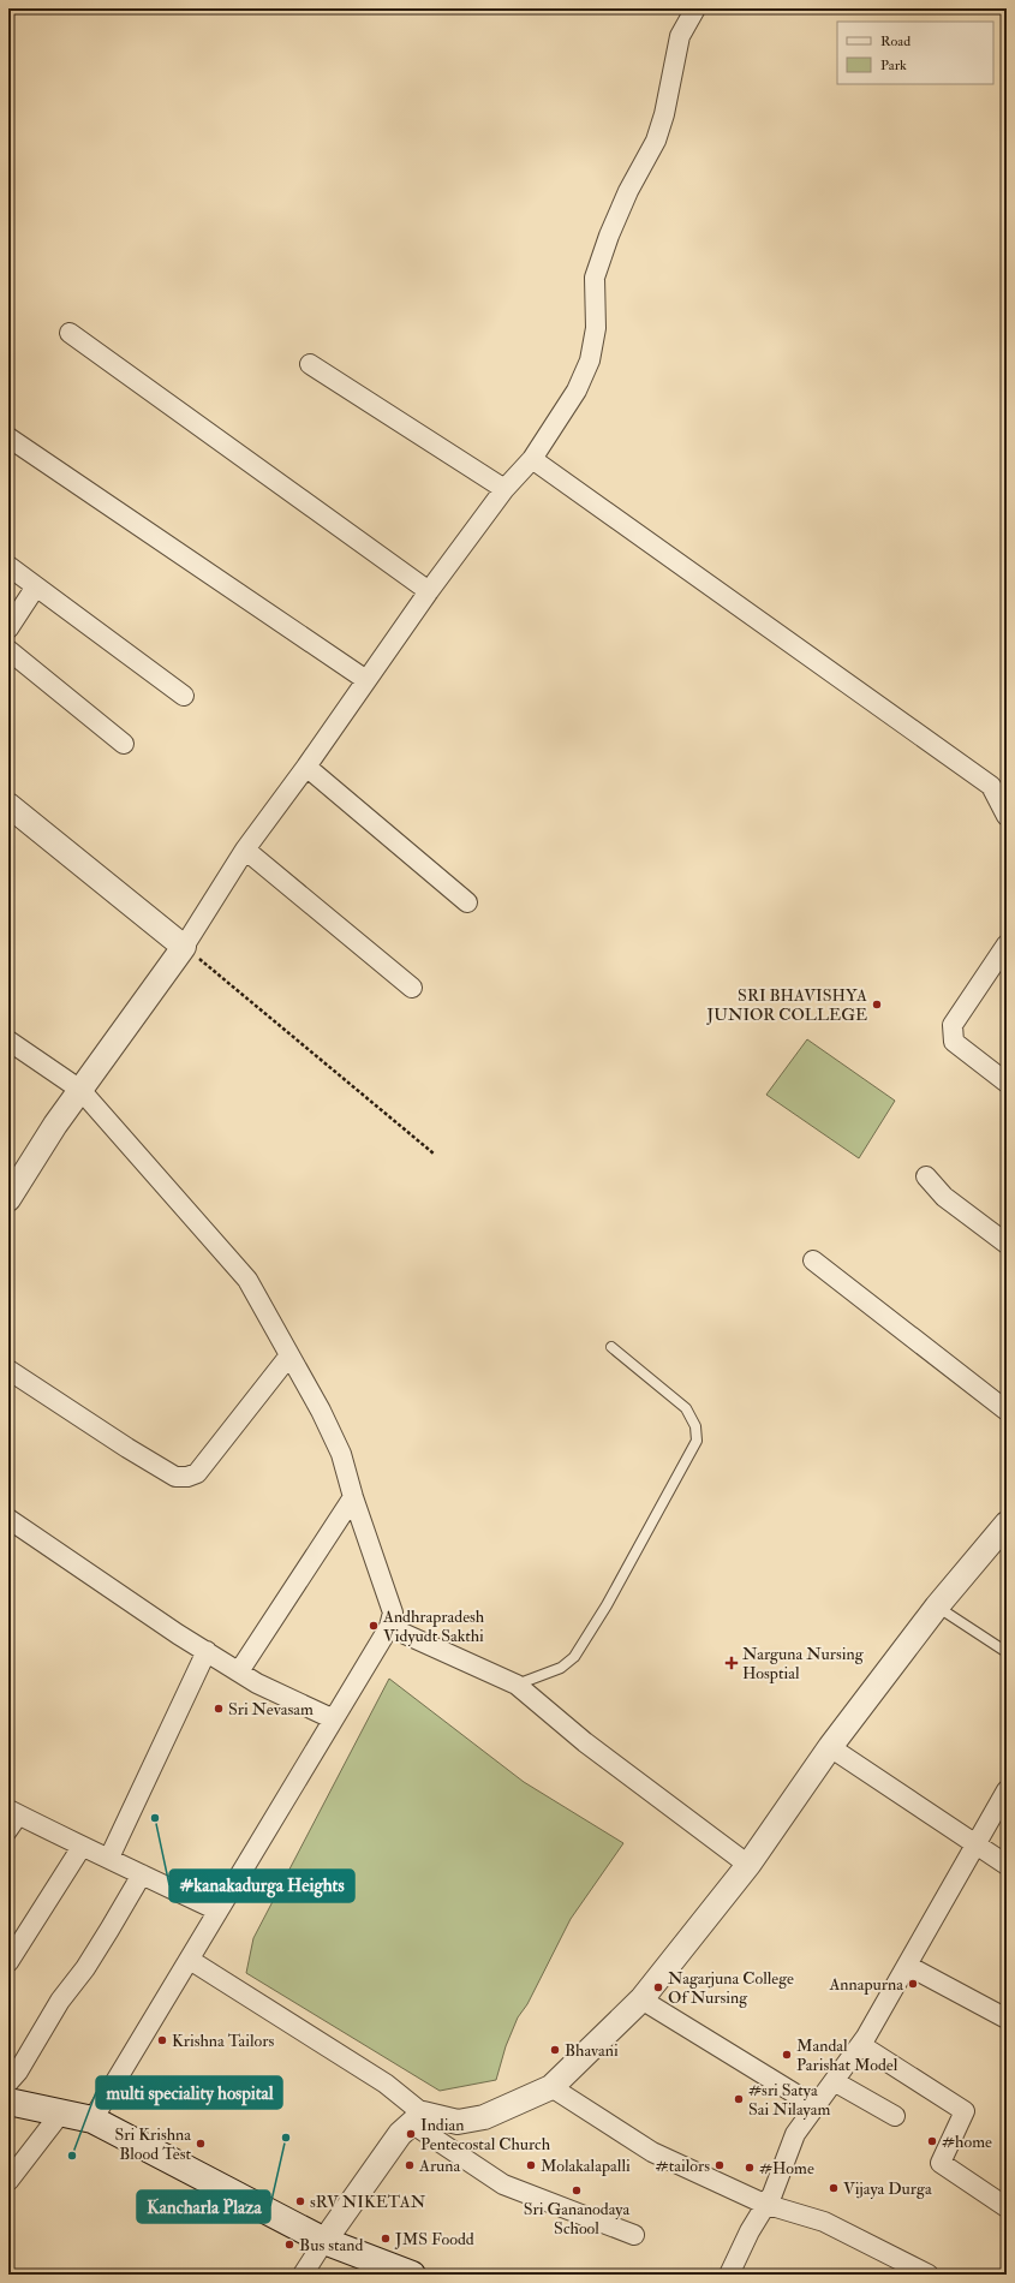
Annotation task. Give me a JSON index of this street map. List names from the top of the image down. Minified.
{"places":{"other":["SRI BHAVISHYA JUNIOR COLLEGE","Andhrapradesh Vidyudt Sakthi","Sri Nevasam","#kanakadurga Heights","Annapurna","Nagarjuna College Of Nursing","Krishna Tailors","Bhavani","Mandal Parishat Model","#sri Satya Sai Nilayam","Indian Pentecostal Church","Kancharla Plaza","#home","Sri Krishna Blood Test","multi speciality hospital","Aruna","Molakalapalli","#tailors","#Home","Vijaya Durga","Sri Gananodaya School","sRV NIKETAN","JMS Foodd","Bus stand"],"health":["Narguna Nursing Hosptial"]},"legend":["Road","Park"]}
